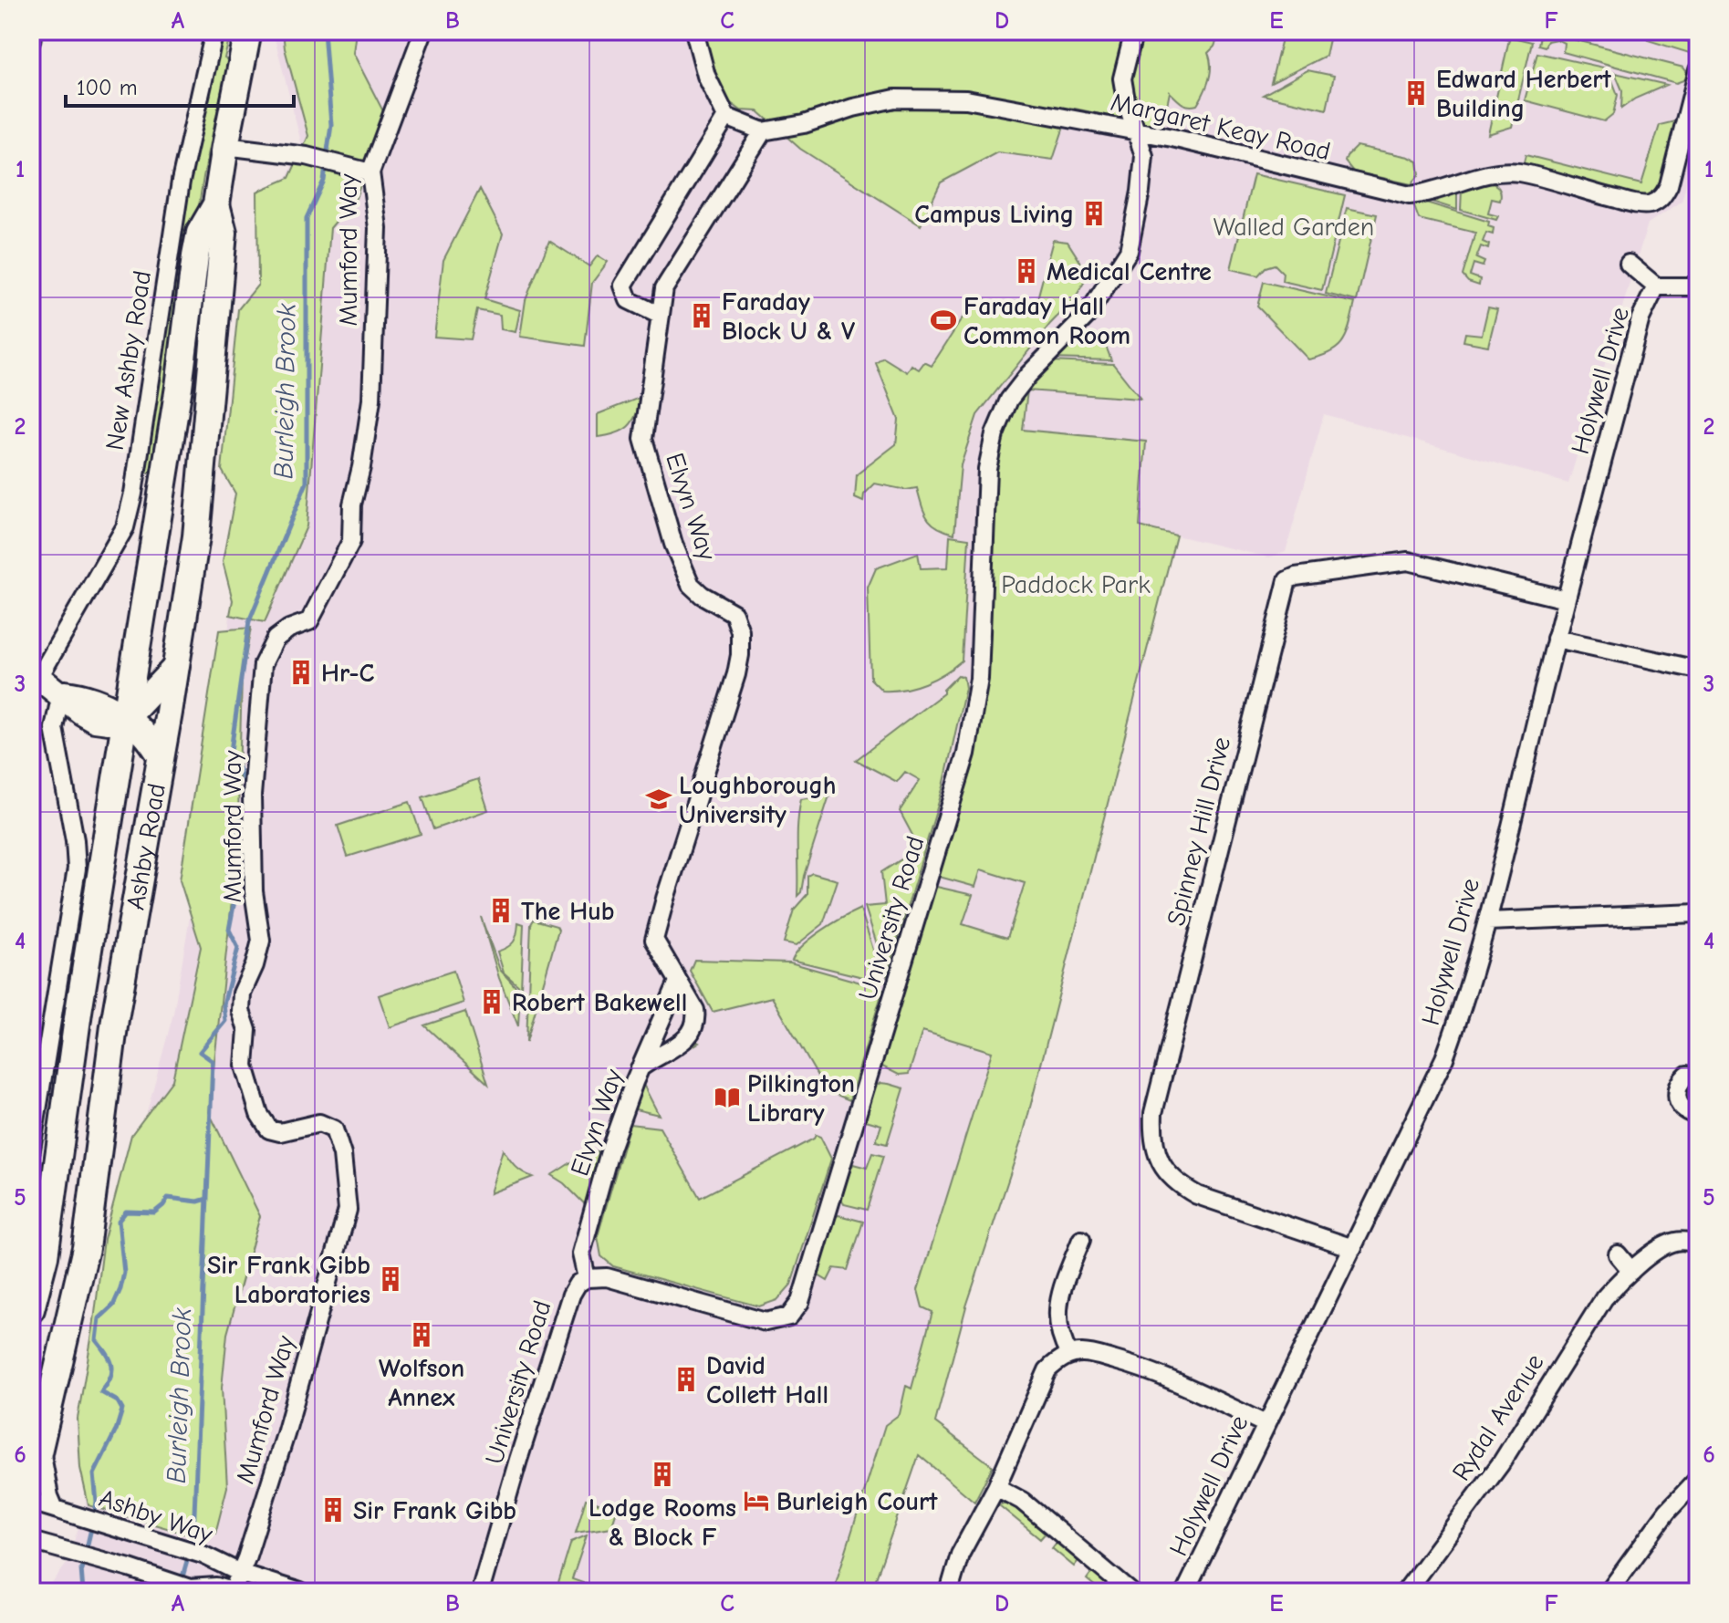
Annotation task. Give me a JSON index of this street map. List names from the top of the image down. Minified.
{"streets":{"main road":["Ashby Road"],"street":["Margaret Keay Road","Mumford Way","New Ashby Road","Holywell Drive","Elvyn Way","Spinney Hill Drive","University Road","Rydal Avenue","Ashby Way"]},"crossings":[["Margaret Keay Road","Elvyn Way"],["Margaret Keay Road","University Road"],["Mumford Way","Ashby Way"],["Holywell Drive","Spinney Hill Drive"],["Elvyn Way","University Road"]],"water":["Burleigh Brook"],"parks":["Walled Garden","Paddock Park"],"places":{"building":["Edward Herbert Building","Campus Living","Medical Centre","Faraday Block U & V","Hr-C","The Hub","Robert Bakewell","Sir Frank Gibb Laboratories","Wolfson Annex","David Collett Hall","Lodge Rooms & Block F","Sir Frank Gibb"],"sports":["Faraday Hall Common Room"],"school or university":["Loughborough University"],"library":["Pilkington Library"],"hotel":["Burleigh Court"]},"scale_bar":"100 m","grid":{"columns":["A","B","C","D","E","F"],"rows":["1","2","3","4","5","6"]}}
